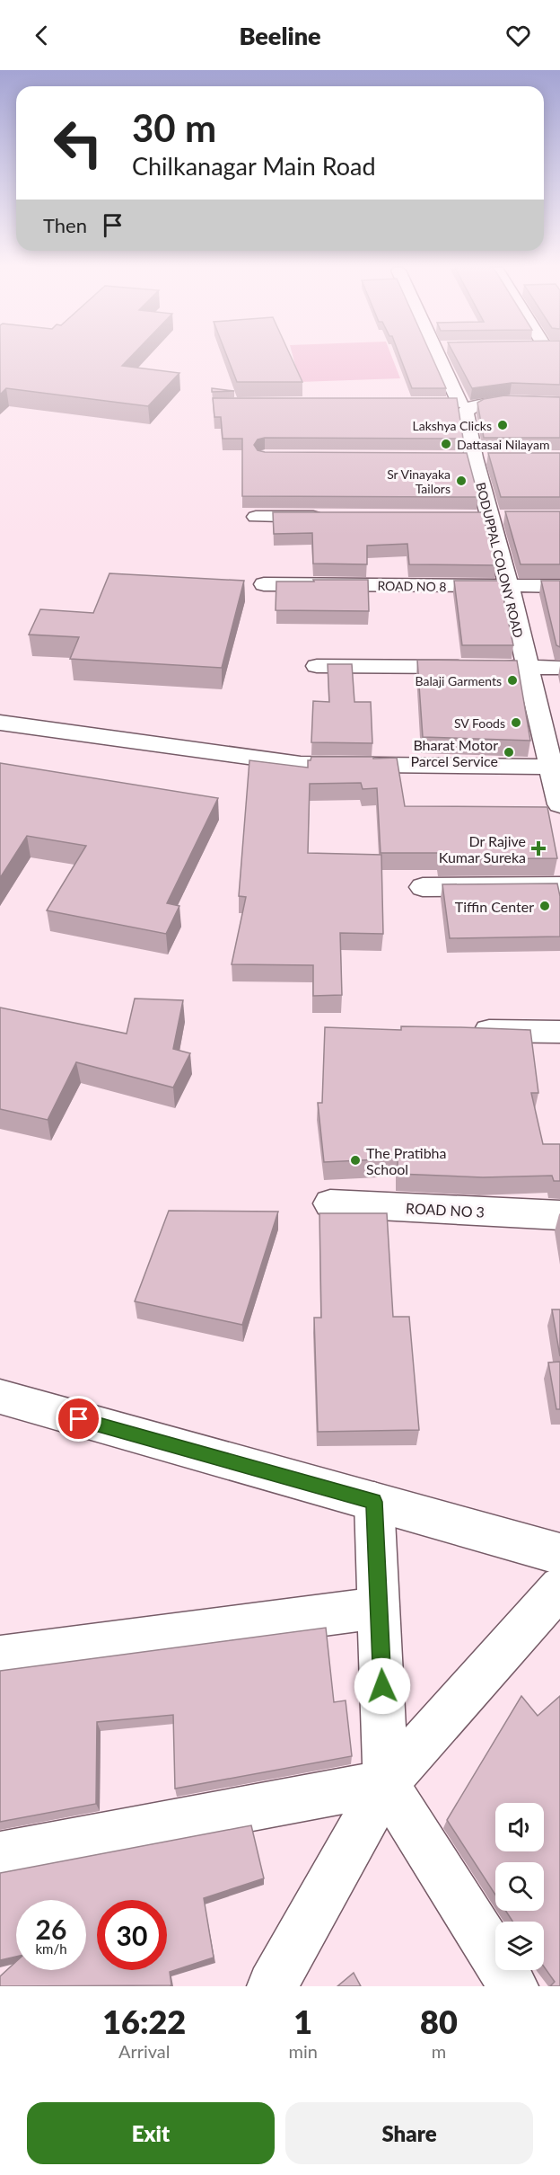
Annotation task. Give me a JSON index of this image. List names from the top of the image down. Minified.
{"streets":{"street":["BODUPPAL COLONY ROAD","ROAD NO 8","ROAD NO 3"]},"crossings":[["BODUPPAL COLONY ROAD","ROAD NO 8"]],"places":{"other":["Lakshya Clicks","Dattasai Nilayam","Sr Vinayaka Tailors","Balaji Garments","SV Foods","Bharat Motor Parcel Service","Tiffin Center","The Pratibha School"],"health":["Dr Rajive Kumar Sureka"]},"page":{"header":"Beeline","turn":["30 m","Chilkanagar Main Road"],"then":"Then","speed":"26 km/h","limit":"30","eta":["16:22","Arrival","1","min","80","m"],"buttons":["Exit","Share"]}}
